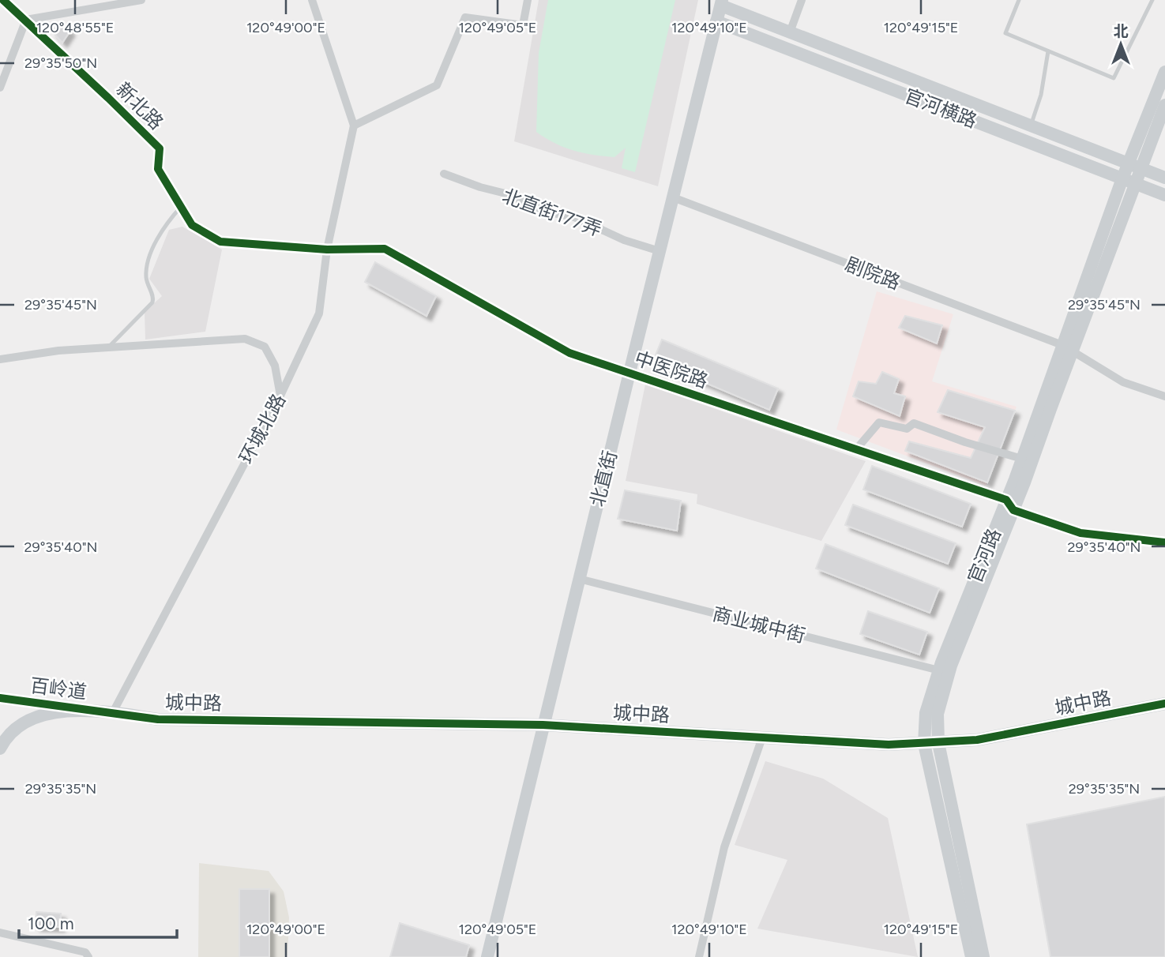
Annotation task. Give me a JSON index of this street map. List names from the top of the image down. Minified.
{"streets":{"main road":["官河横路","北直街","官河路","城中路"],"street":["新北路","北直街177弄","剧院路","中医院路","环城北路","商业城中街","百岭道"]},"crossings":[["新北路","中医院路"],["新北路","环城北路"],["官河横路","北直街"],["官河横路","官河路"],["北直街177弄","北直街"],["剧院路","北直街"],["剧院路","官河路"],["中医院路","环城北路"],["中医院路","北直街"],["中医院路","官河路"],["环城北路","百岭道"],["环城北路","城中路"],["北直街","商业城中街"],["北直街","城中路"],["官河路","商业城中街"],["官河路","城中路"],["百岭道","城中路"]],"scale_bar":"100 m","north":"top","coordinates":["120°48'55\"E","120°49'00\"E","120°49'05\"E","120°49'10\"E","120°49'15\"E","29°35'50\"N","29°35'45\"N","29°35'40\"N","29°35'35\"N"]}
